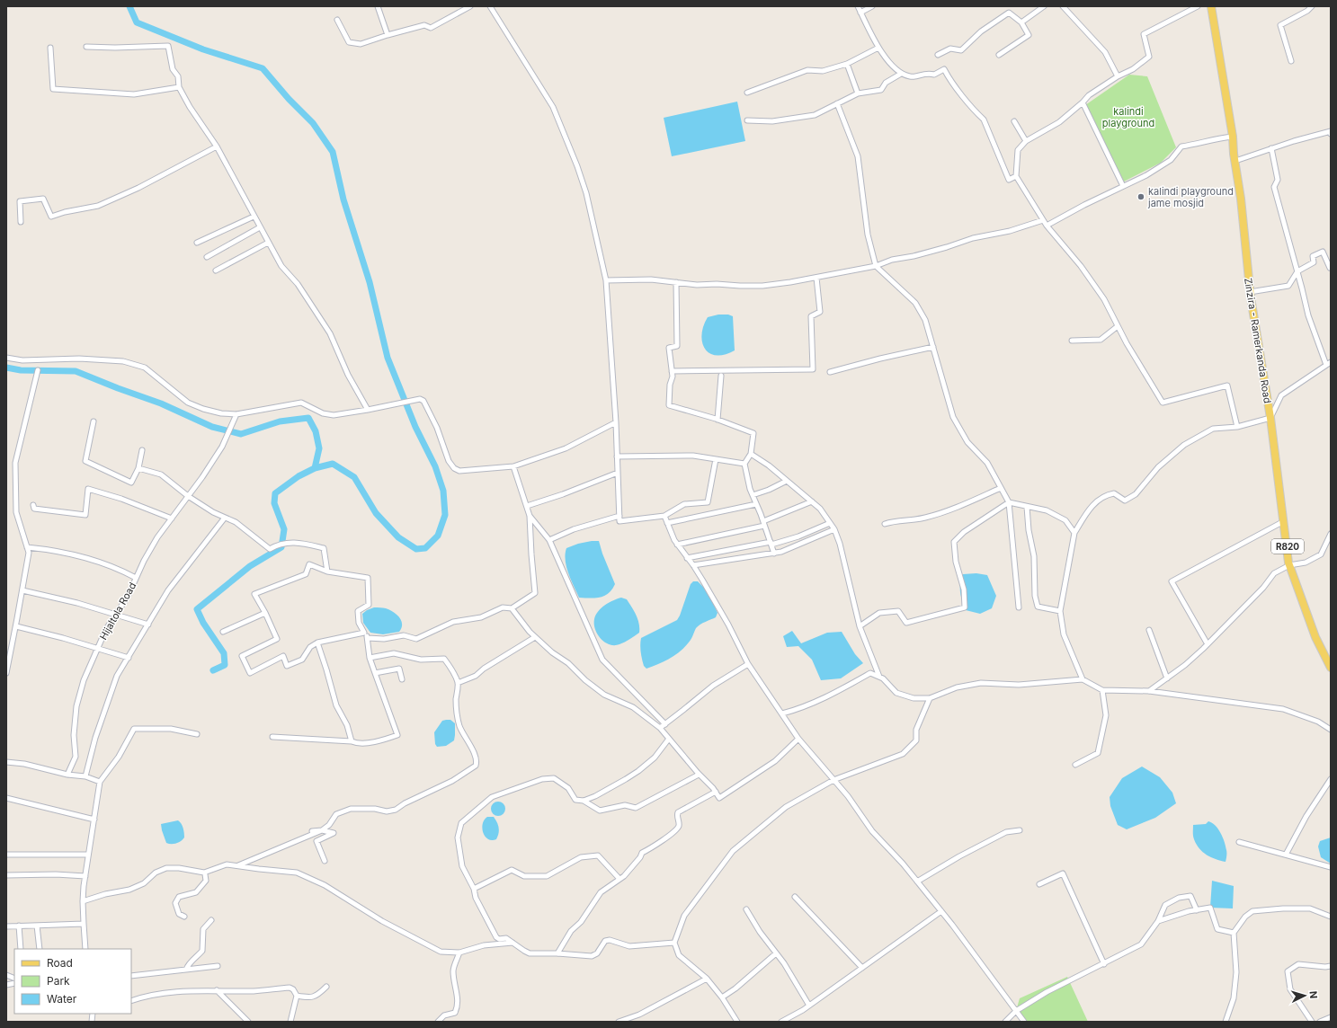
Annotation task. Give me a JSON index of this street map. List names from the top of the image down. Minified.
{"streets":{"main road":["Zinzira - Ramerkanda Road","R820"],"street":["Hijaltola Road"]},"parks":["kalindi playground"],"places":["kalindi playground jame mosjid"],"legend":["Road","Park","Water"],"north":"right"}
